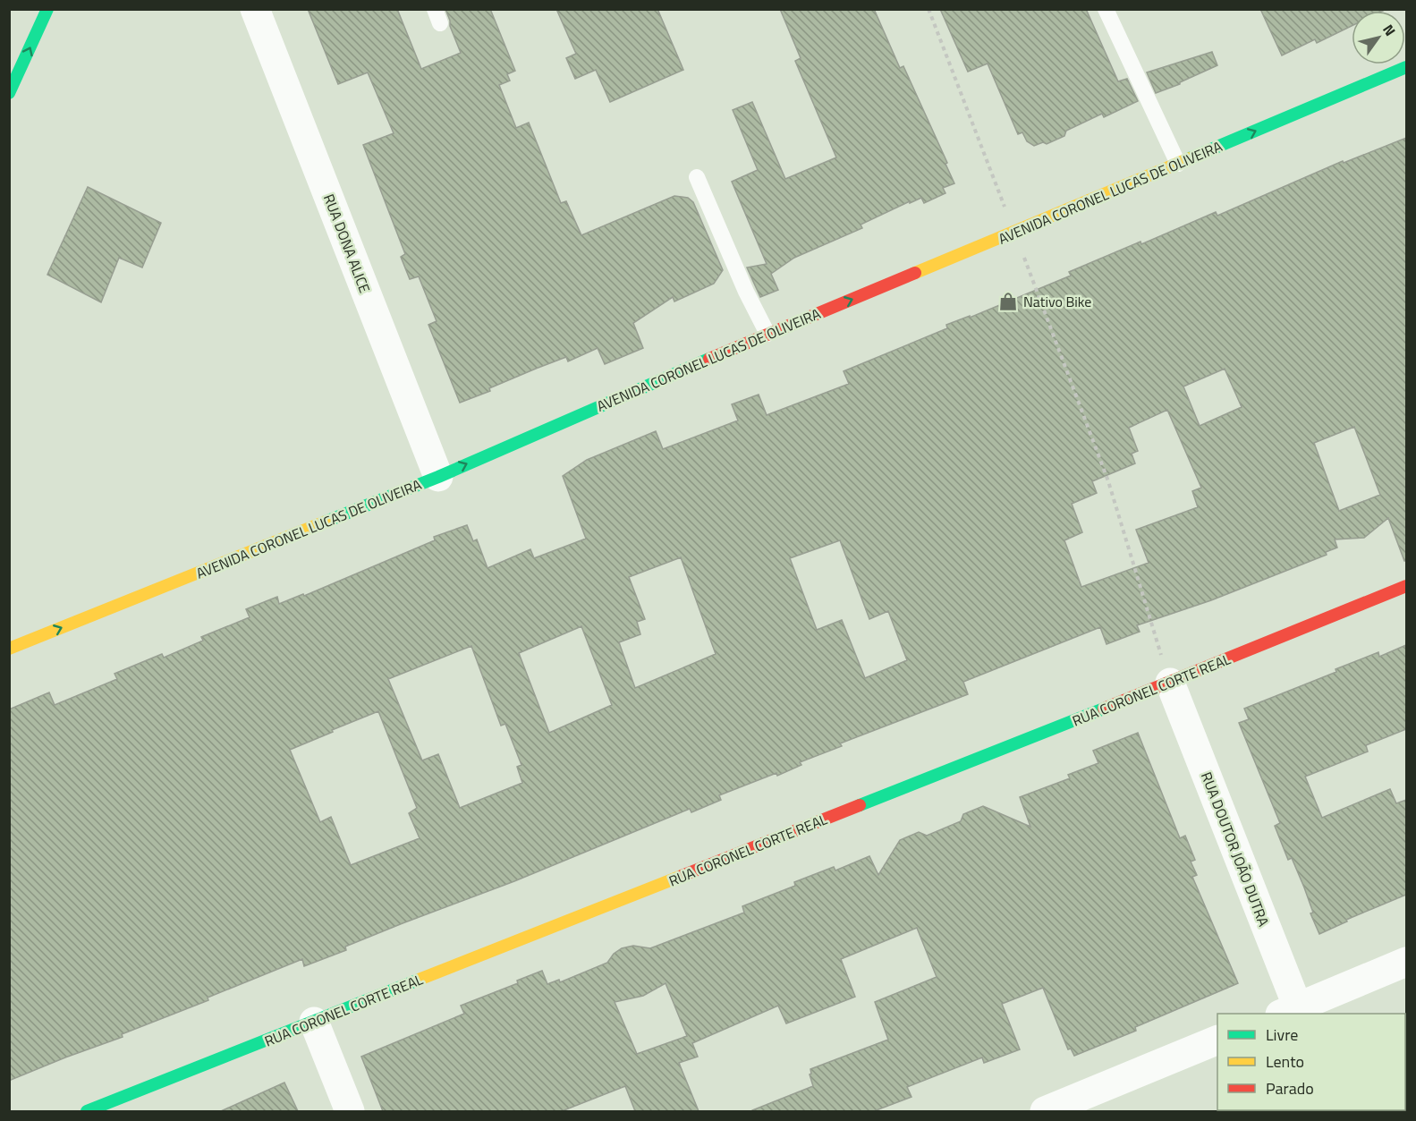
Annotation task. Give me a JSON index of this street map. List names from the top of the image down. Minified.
{"streets":{"street":["AVENIDA CORONEL LUCAS DE OLIVEIRA","RUA DONA ALICE","RUA CORONEL CORTE REAL","RUA DOUTOR JOÃO DUTRA"]},"crossings":[["AVENIDA CORONEL LUCAS DE OLIVEIRA","RUA DONA ALICE"],["RUA CORONEL CORTE REAL","RUA DOUTOR JOÃO DUTRA"]],"one_way":["AVENIDA CORONEL LUCAS DE OLIVEIRA"],"places":{"shop":["Nativo Bike"]},"legend":["Livre","Lento","Parado"],"north":"top right"}
